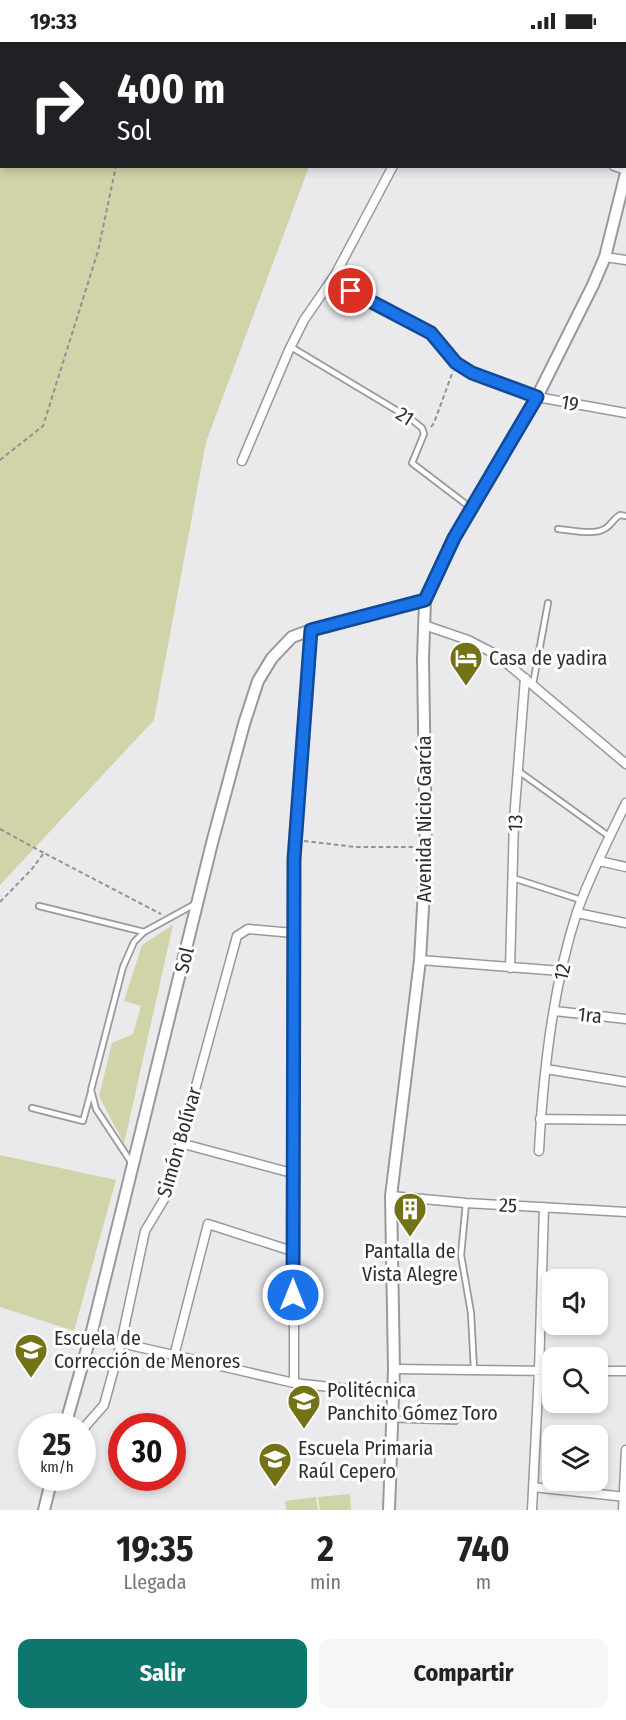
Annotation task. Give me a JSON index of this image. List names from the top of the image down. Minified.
{"streets":{"street":["19","Avenida Nicio García","13","Sol","12","1ra","Simón Bolívar","25"],"lane":["21"]},"crossings":[["19","Avenida Nicio García"],["21","Avenida Nicio García"],["Avenida Nicio García","Sol"],["Avenida Nicio García","25"],["12","1ra"]],"places":{"hotel":["Casa de yadira"],"building":["Pantalla de Vista Alegre"],"school or university":["Escuela de Corrección de Menores","Politécnica Panchito Gómez Toro","Escuela Primaria Raúl Cepero"]},"page":{"status":"19:33","turn":["400 m","Sol"],"speed":"25 km/h","limit":"30","eta":["19:35","Llegada","2","min","740","m"],"buttons":["Salir","Compartir"]}}
